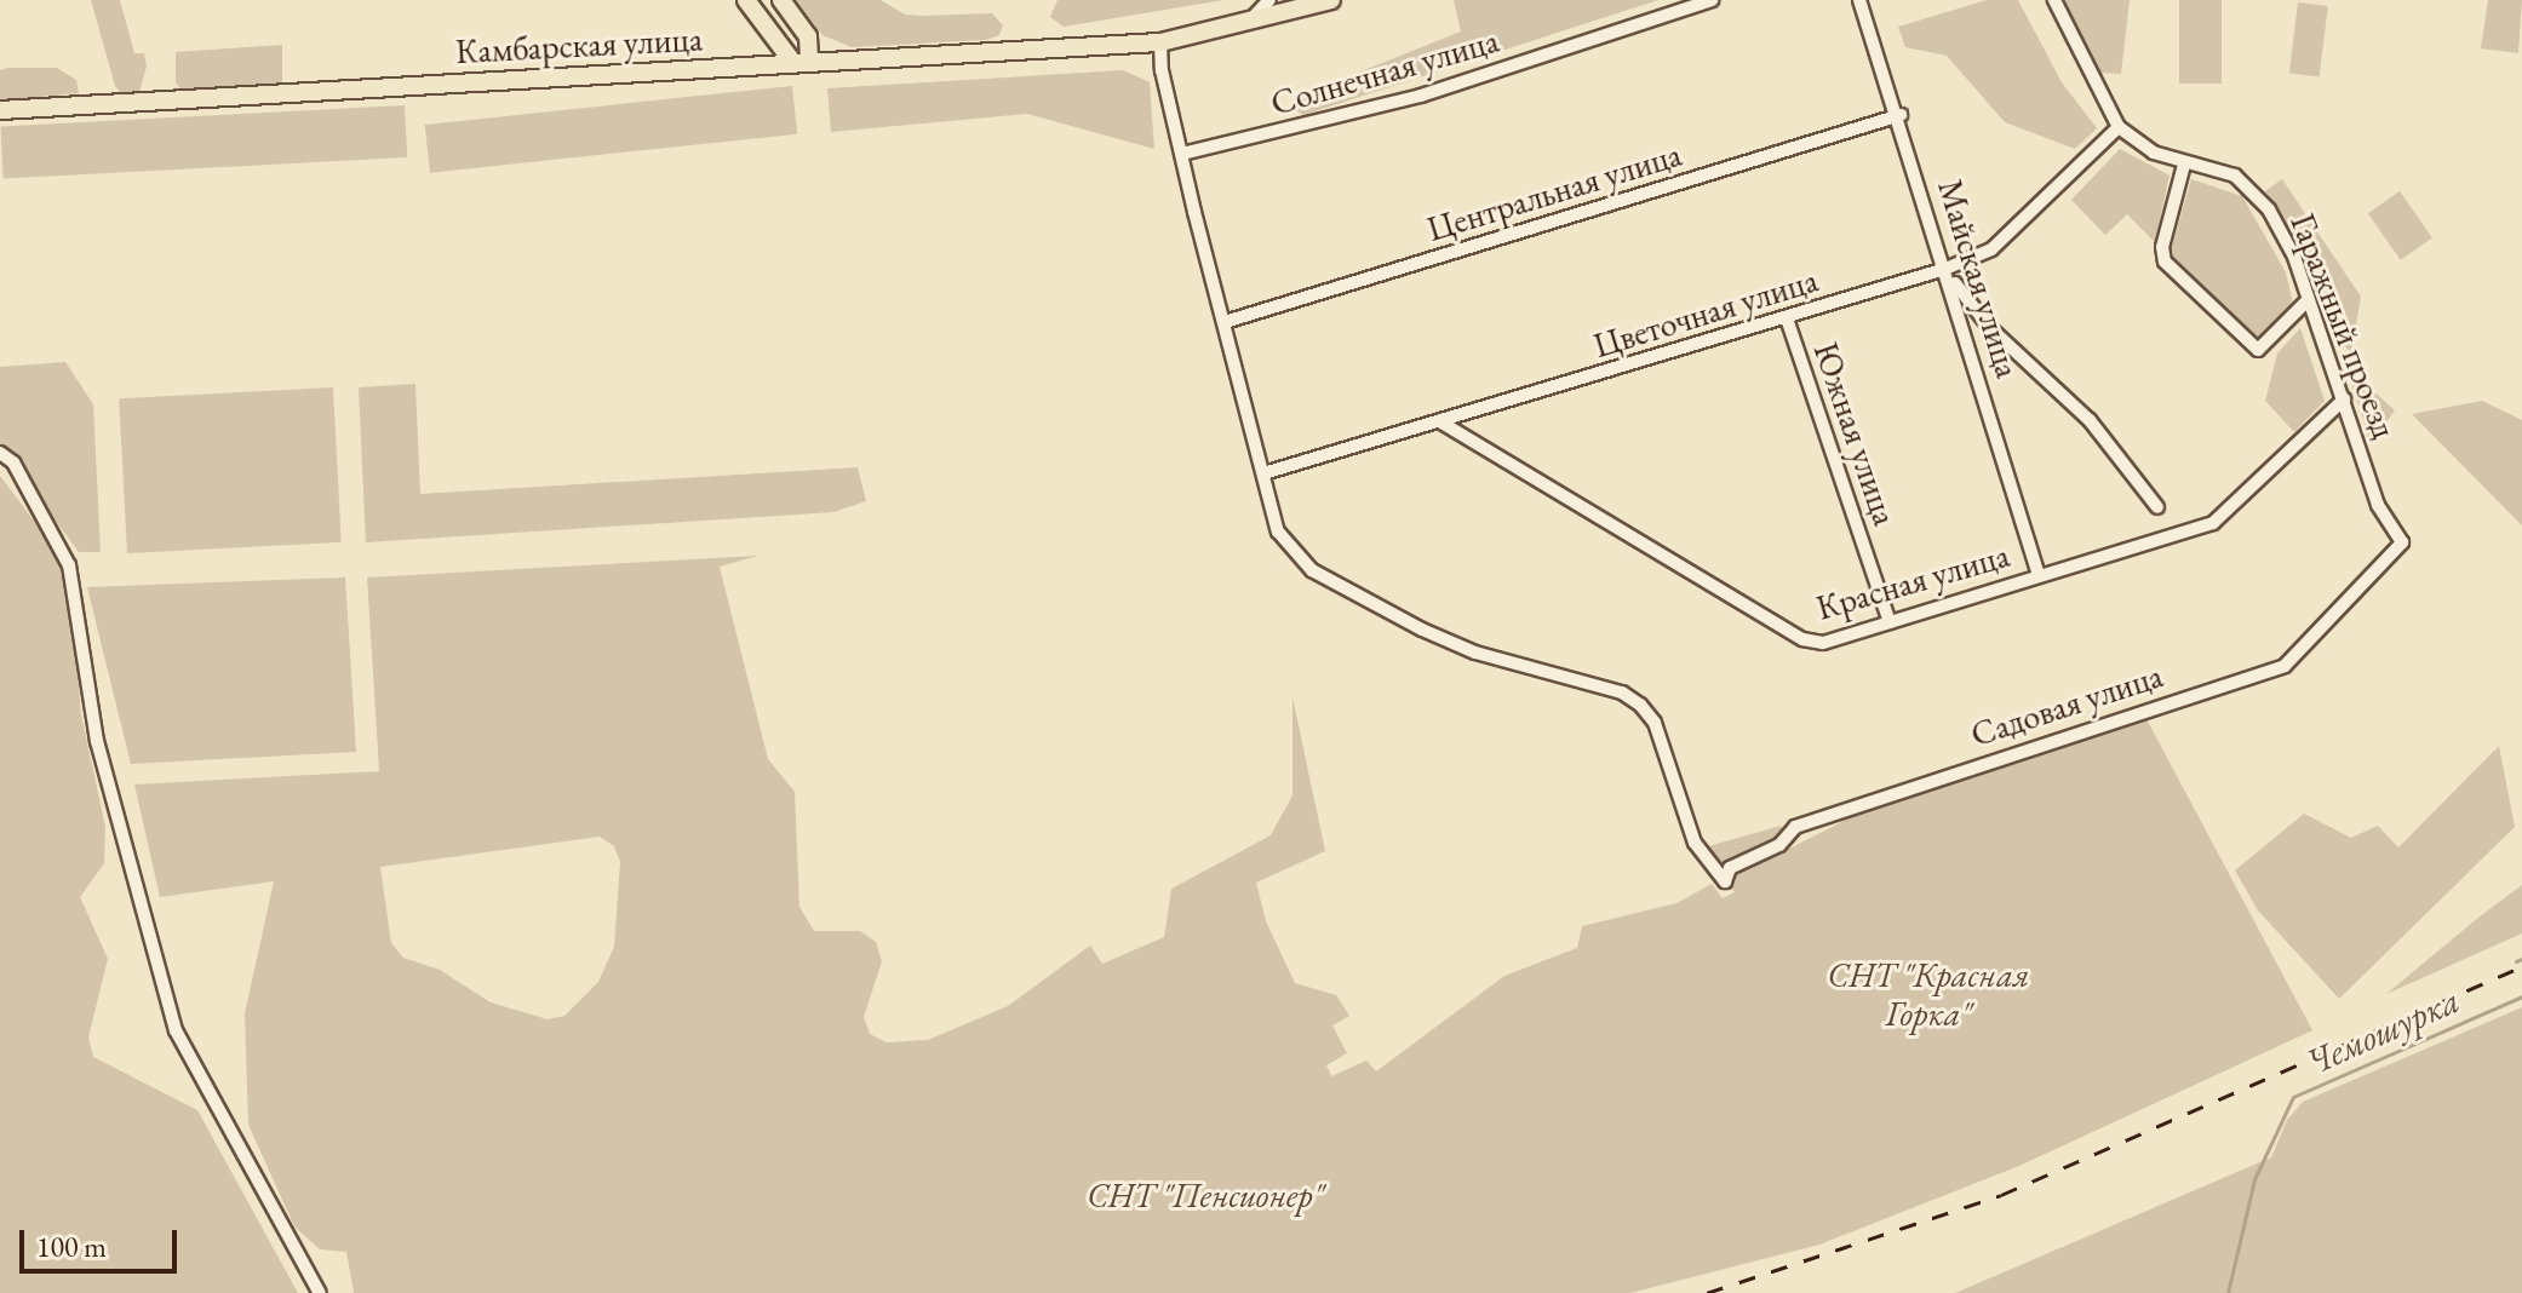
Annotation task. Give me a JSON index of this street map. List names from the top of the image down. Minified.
{"streets":{"main road":["Камбарская улица"],"street":["Солнечная улица","Центральная улица","Майская улица","Цветочная улица","Гаражный проезд","Южная улица","Красная улица","Садовая улица"]},"crossings":[["Центральная улица","Майская улица"],["Майская улица","Цветочная улица"],["Майская улица","Красная улица"],["Цветочная улица","Гаражный проезд"],["Цветочная улица","Южная улица"],["Цветочная улица","Красная улица"],["Цветочная улица","Садовая улица"],["Гаражный проезд","Красная улица"],["Гаражный проезд","Садовая улица"],["Южная улица","Красная улица"]],"water":["Чемошурка"],"parks":["СНТ \"Красная Горка\"","СНТ \"Пенсионер\""],"scale_bar":"100 m"}
